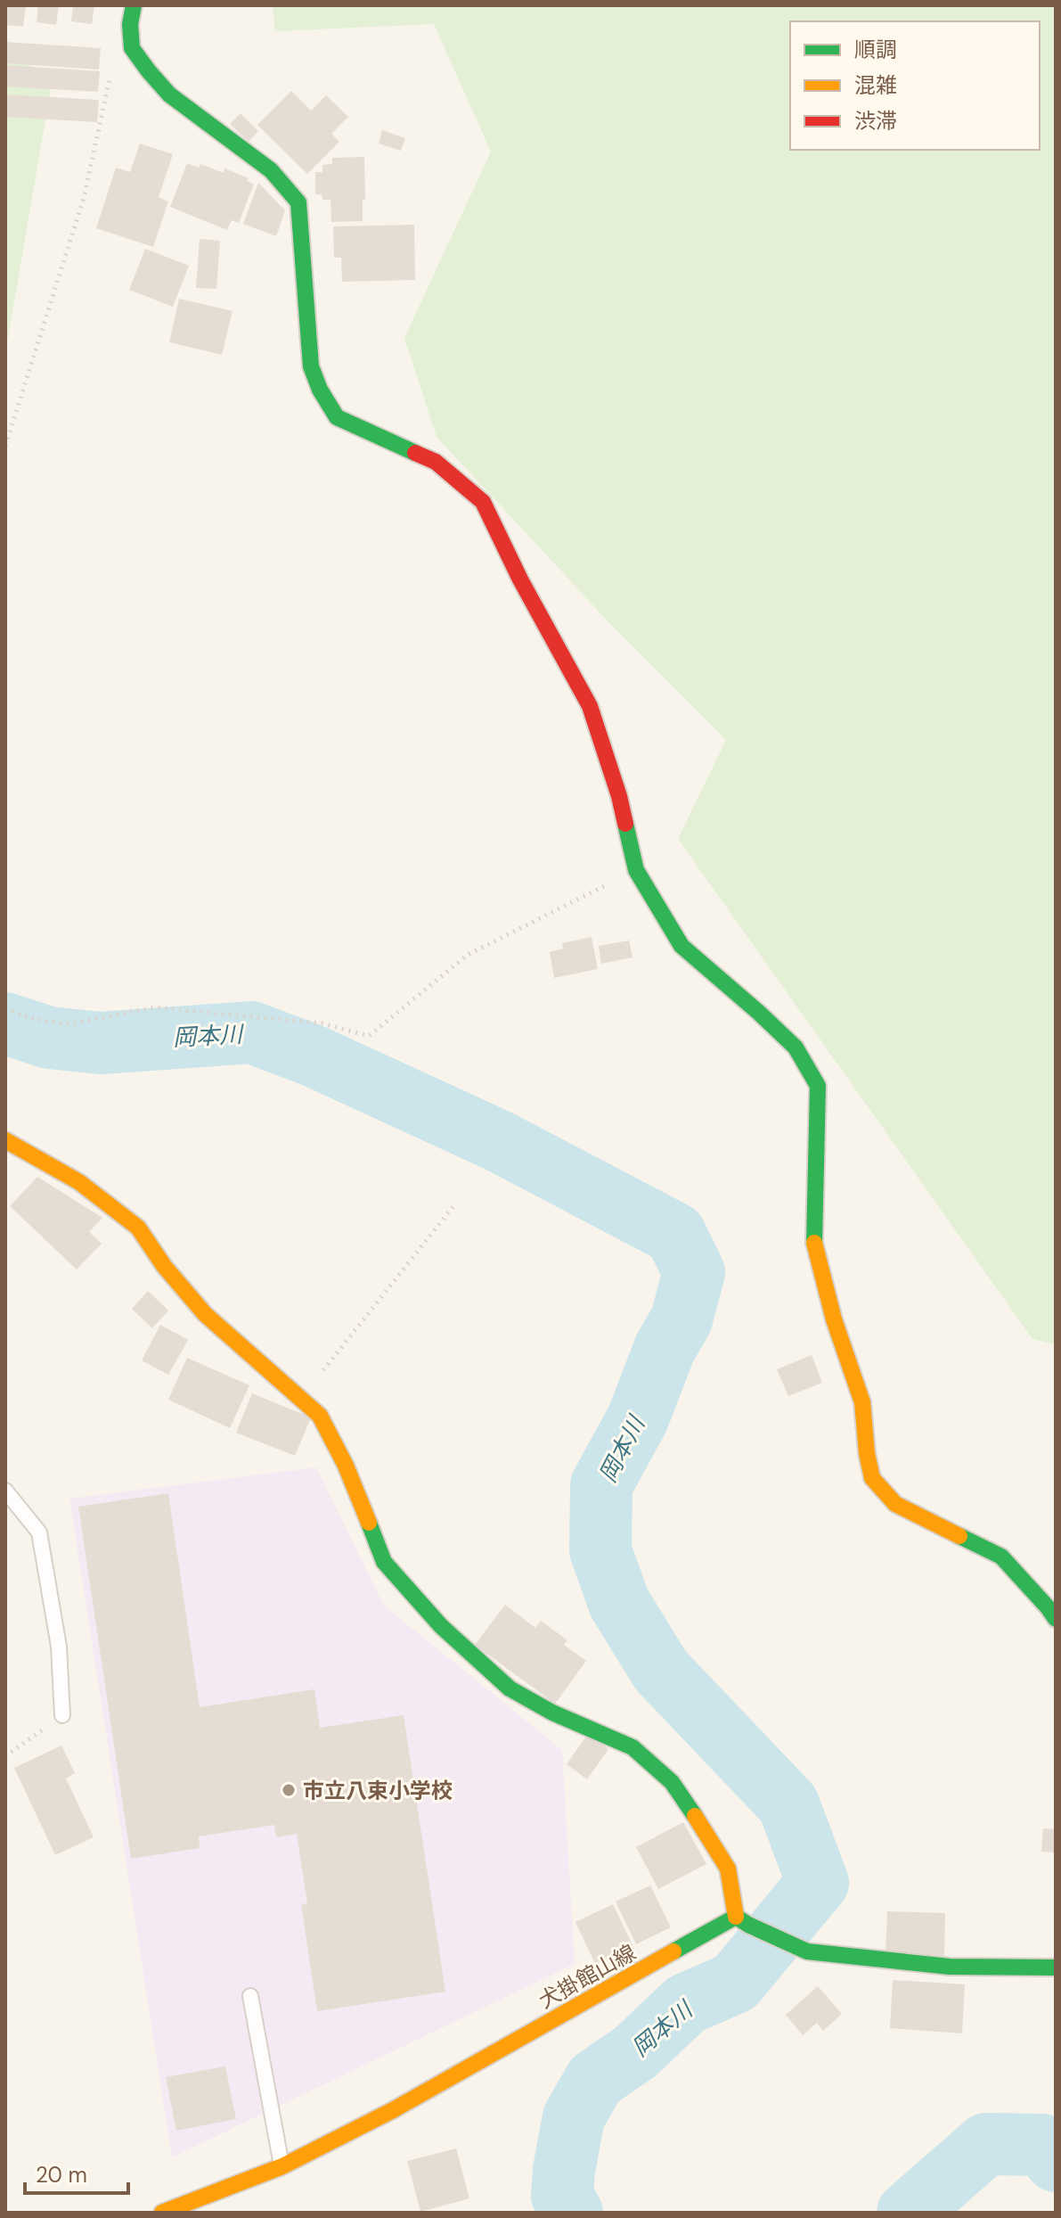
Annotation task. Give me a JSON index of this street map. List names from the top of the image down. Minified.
{"streets":{"street":["犬掛館山線"]},"water":["岡本川"],"places":["市立八束小学校"],"legend":["順調","混雑","渋滞"],"scale_bar":"20 m"}
